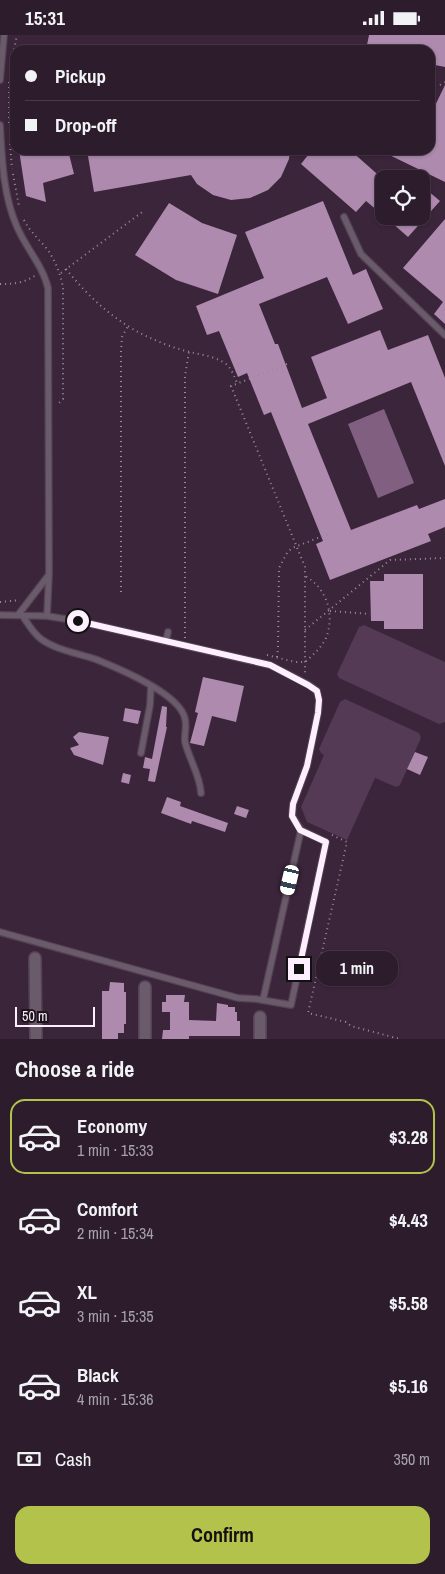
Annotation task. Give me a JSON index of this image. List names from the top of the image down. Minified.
{"scale_bar":"50 m","page":{"status":"15:31","banner":["Pickup","Drop-off"],"bubble":"1 min","scale":"50 m","heading":"Choose a ride","list":[{"name":"Economy","note":"1 min · 15:33","value":"$3.28"},{"name":"Comfort","note":"2 min · 15:34","value":"$4.43"},{"name":"XL","note":"3 min · 15:35","value":"$5.58"},{"name":"Black","note":"4 min · 15:36","value":"$5.16"}],"pay":["Cash","350 m"],"buttons":"Confirm"}}
